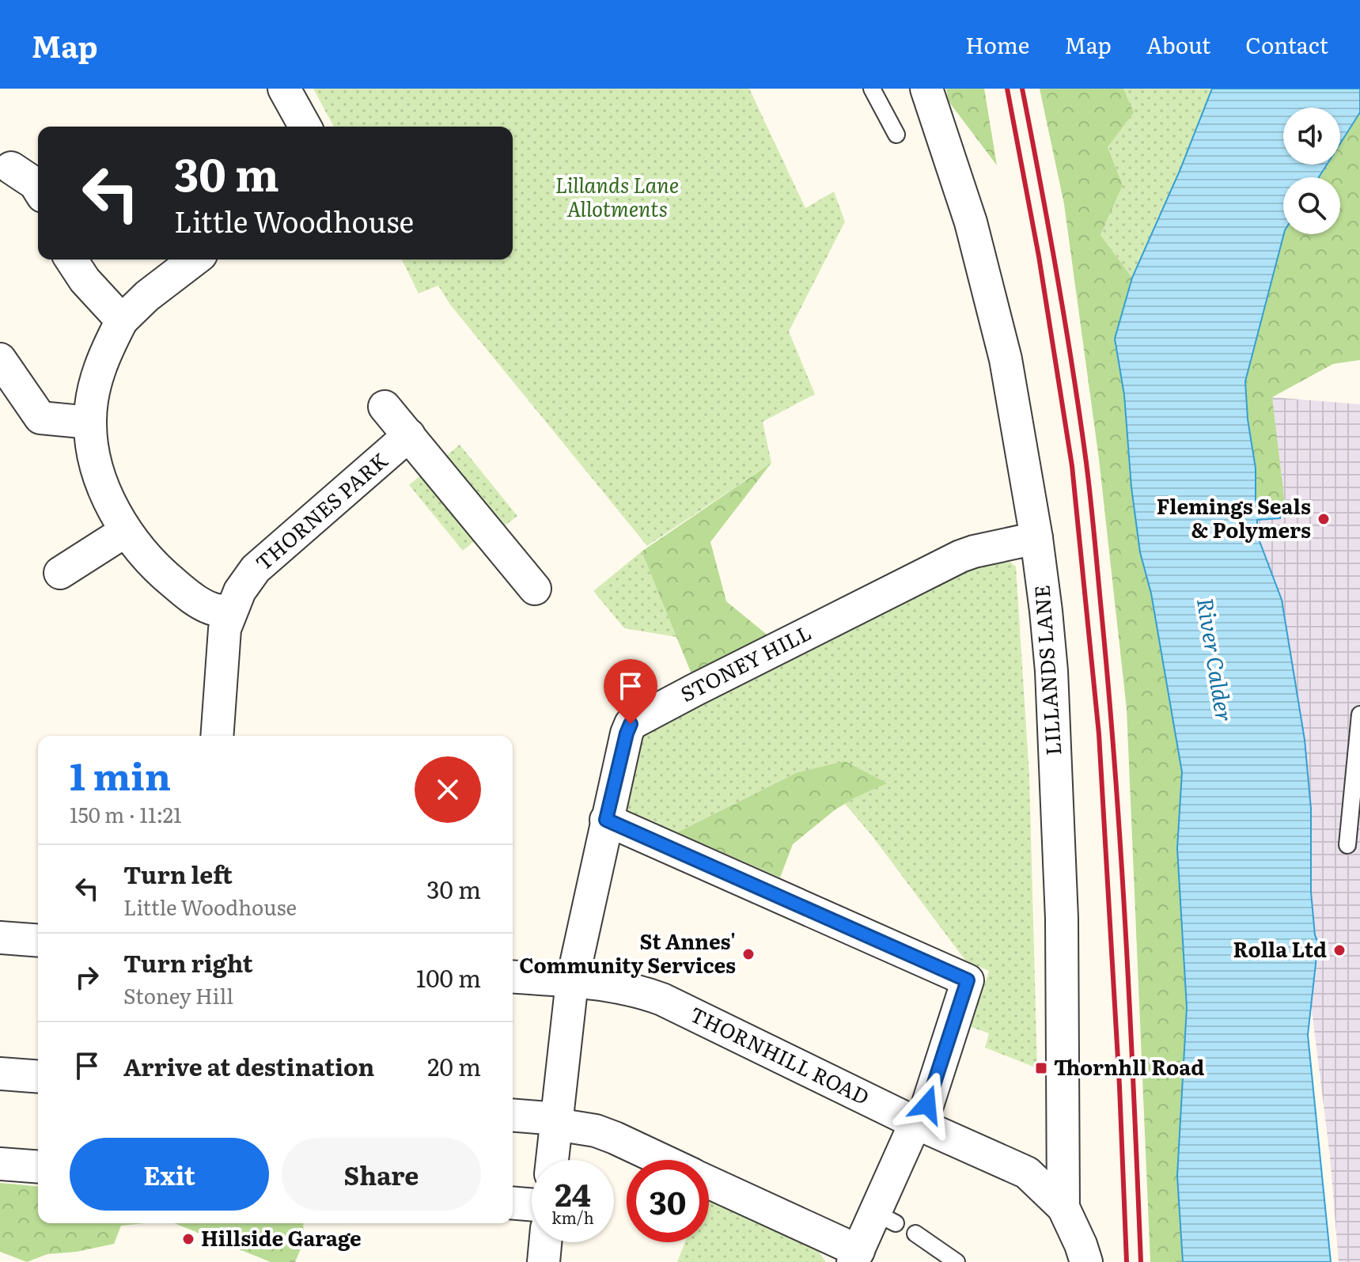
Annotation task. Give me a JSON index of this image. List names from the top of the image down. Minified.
{"streets":{"street":["THORNES PARK","STONEY HILL","LILLANDS LANE","THORNHILL ROAD"]},"crossings":[["STONEY HILL","LILLANDS LANE"],["STONEY HILL","THORNHILL ROAD"],["LILLANDS LANE","THORNHILL ROAD"]],"water":["River Calder"],"parks":["Lillands Lane Allotments"],"places":{"other":["Flemings Seals & Polymers","Rolla Ltd","St Annes' Community Services","Hillside Garage"],"transit":["Thornhll Road"]},"page":{"header":"Map","nav":["Home","Map","About","Contact"],"turn":["30 m","Little Woodhouse"],"heading":["1 min","150 m · 11:21"],"list":[{"name":"Turn left","note":"Little Woodhouse","value":"30 m"},{"name":"Turn right","note":"Stoney Hill","value":"100 m"},{"name":"Arrive at destination","value":"20 m"}],"buttons":["Exit","Share"],"speed":"24 km/h","limit":"30"}}
